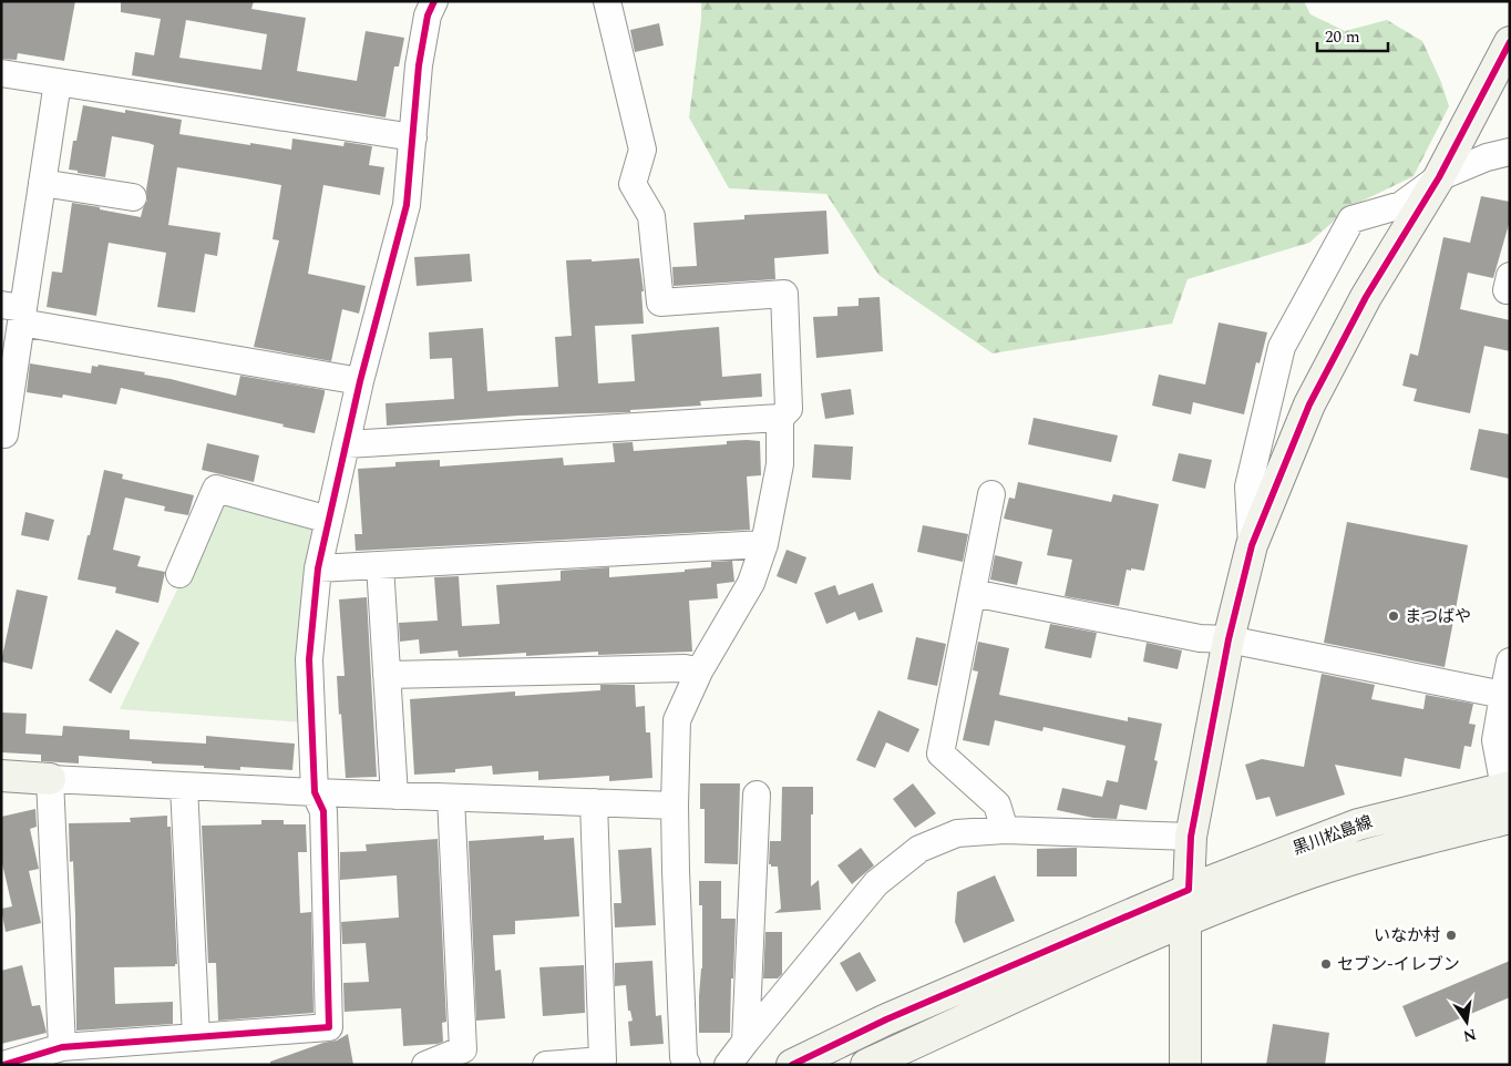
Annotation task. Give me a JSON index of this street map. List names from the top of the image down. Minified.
{"streets":{"street":["黒川松島線"]},"places":["まつばや","いなか村","セブン-イレブン"],"scale_bar":"20 m","north":"bottom"}
